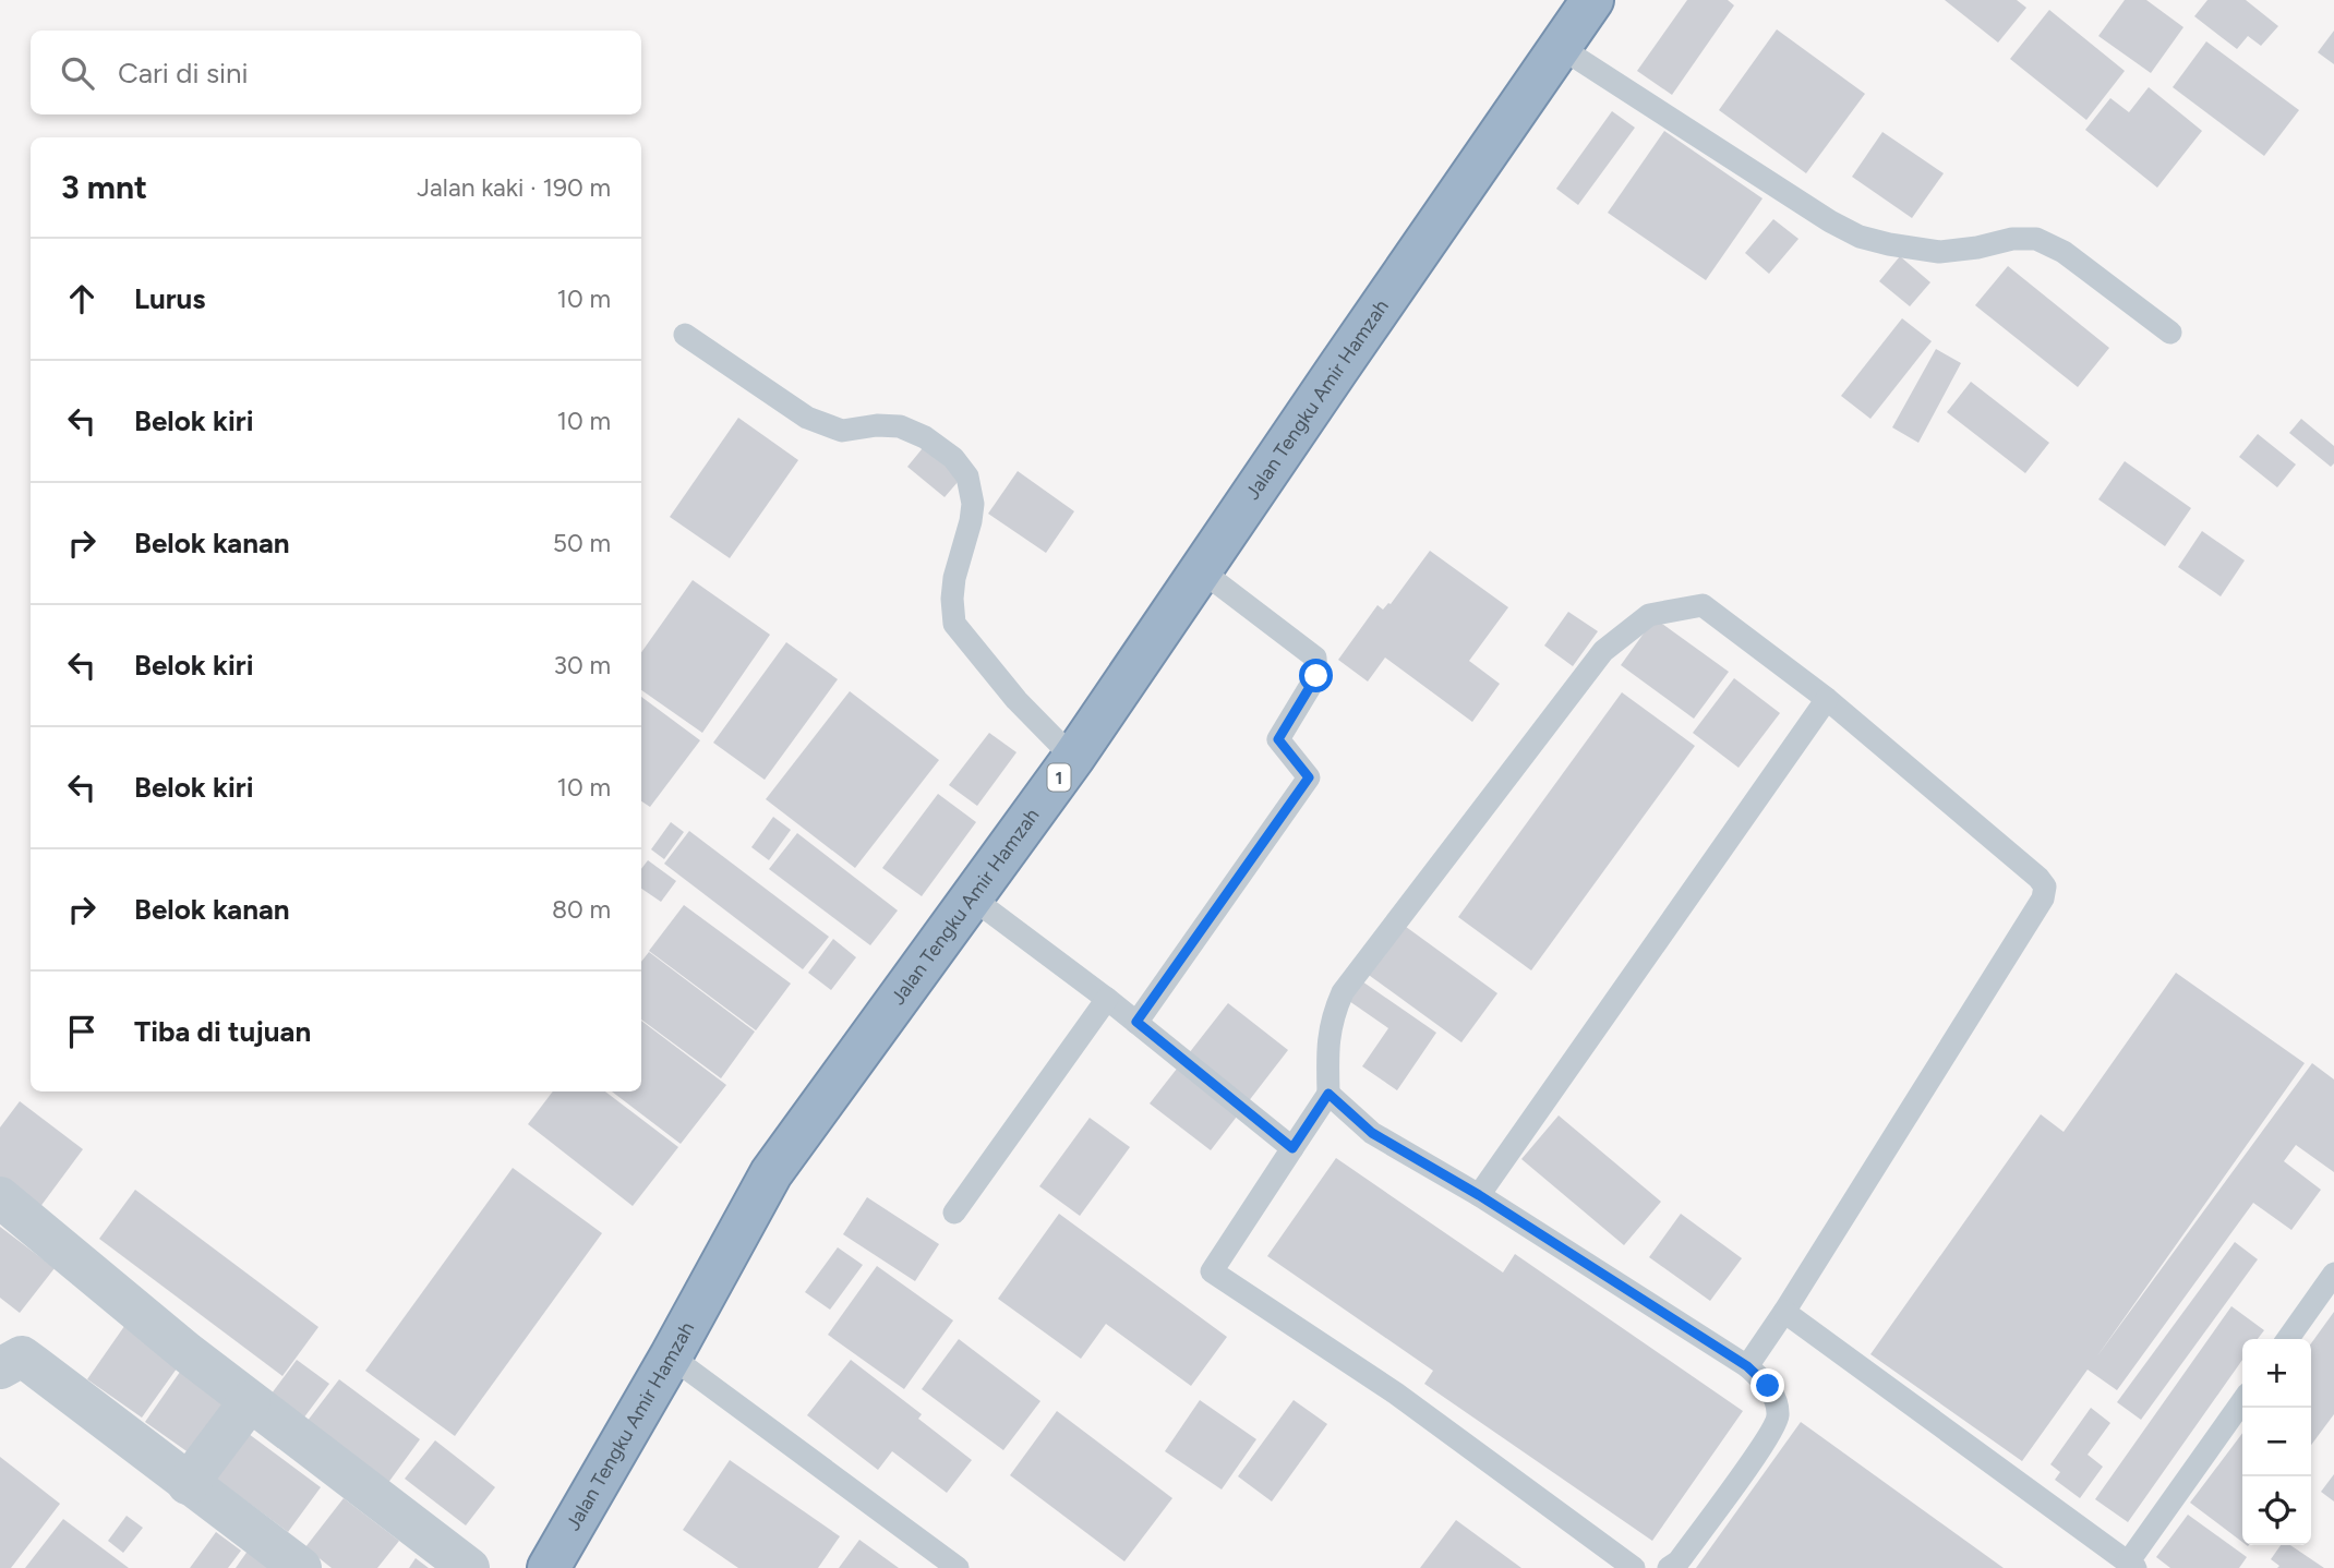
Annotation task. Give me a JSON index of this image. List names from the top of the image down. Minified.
{"streets":{"highway":["Jalan Tengku Amir Hamzah","1"]},"page":{"search":"Cari di sini","heading":["3 mnt","Jalan kaki · 190 m"],"list":[["Lurus","10 m"],["Belok kiri","10 m"],["Belok kanan","50 m"],["Belok kiri","30 m"],["Belok kiri","10 m"],["Belok kanan","80 m"],"Tiba di tujuan"],"map_buttons":["+","−"]}}
